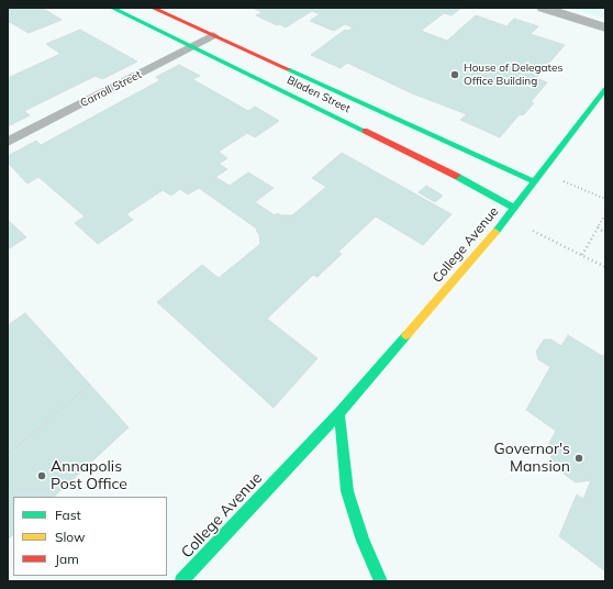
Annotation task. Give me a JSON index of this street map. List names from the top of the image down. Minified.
{"streets":{"main road":["Bladen Street","College Avenue"],"lane":["Carroll Street"]},"crossings":[["Carroll Street","Bladen Street"],["Bladen Street","College Avenue"]],"places":["House of Delegates Office Building","Governor's Mansion","Annapolis Post Office"],"legend":["Fast","Slow","Jam"]}
